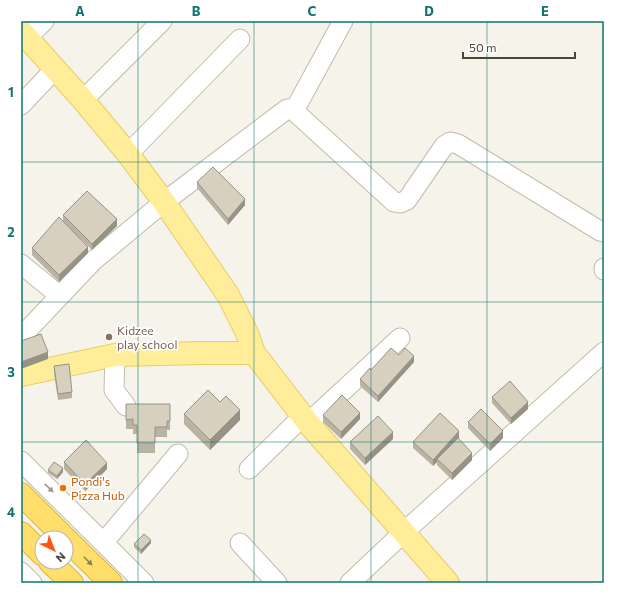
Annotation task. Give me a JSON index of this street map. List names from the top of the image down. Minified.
{"places":["Kidzee play school","Pondi's Pizza Hub"],"scale_bar":"50 m","north":"bottom right","grid":{"columns":["A","B","C","D","E"],"rows":["1","2","3","4"]}}
